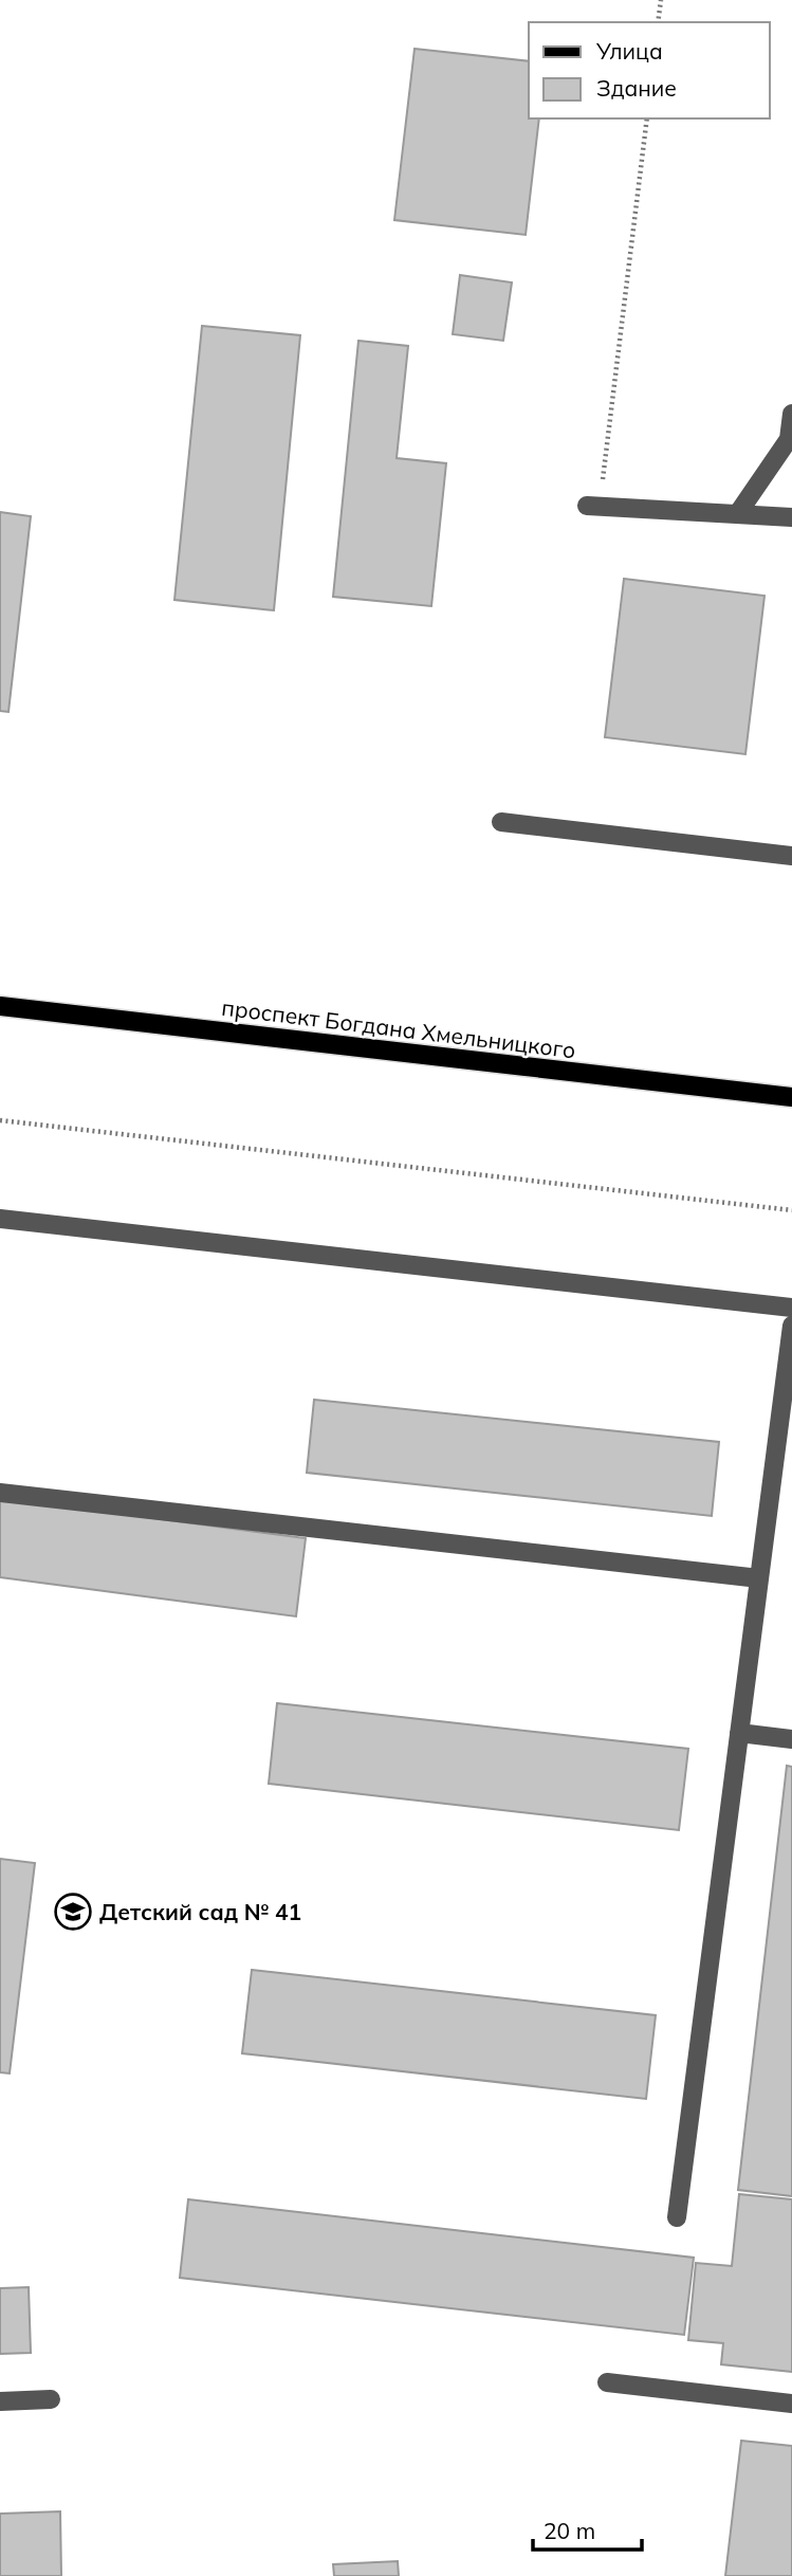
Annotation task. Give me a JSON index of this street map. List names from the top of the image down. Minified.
{"streets":{"main road":["проспект Богдана Хмельницкого"]},"places":{"school or university":["Детский сад № 41"]},"legend":["Улица","Здание"],"scale_bar":"20 m"}
